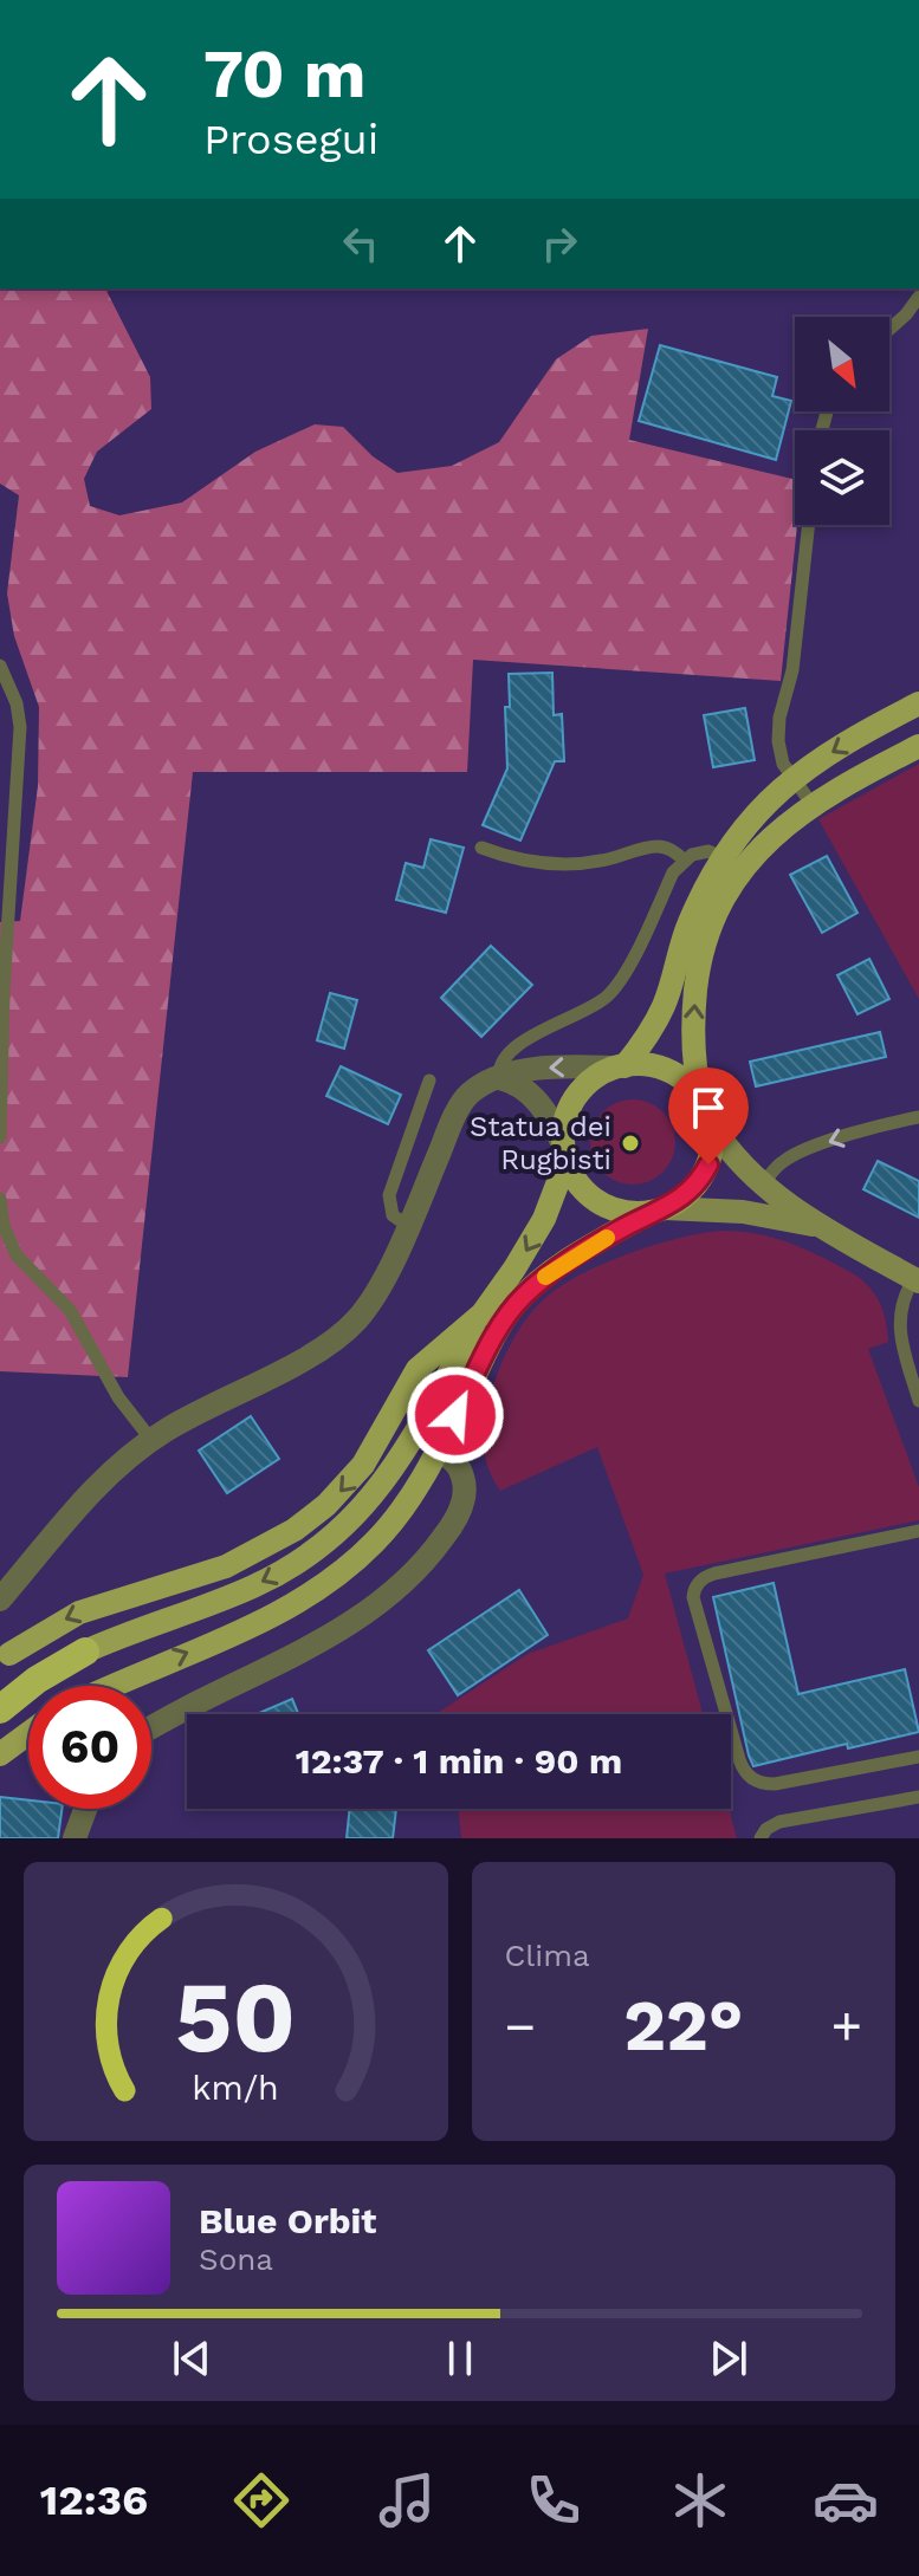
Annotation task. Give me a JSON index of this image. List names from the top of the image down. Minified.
{"places":["Statua dei Rugbisti"],"north":"bottom right","page":{"turn":["70 m","Prosegui"],"limit":"60","trip":"12:37 · 1 min · 90 m","tile":"Clima","heat":["−","22°","+"],"song":["Blue Orbit","Sona"],"tabs":"12:36","gauge":["50","km/h"]}}
